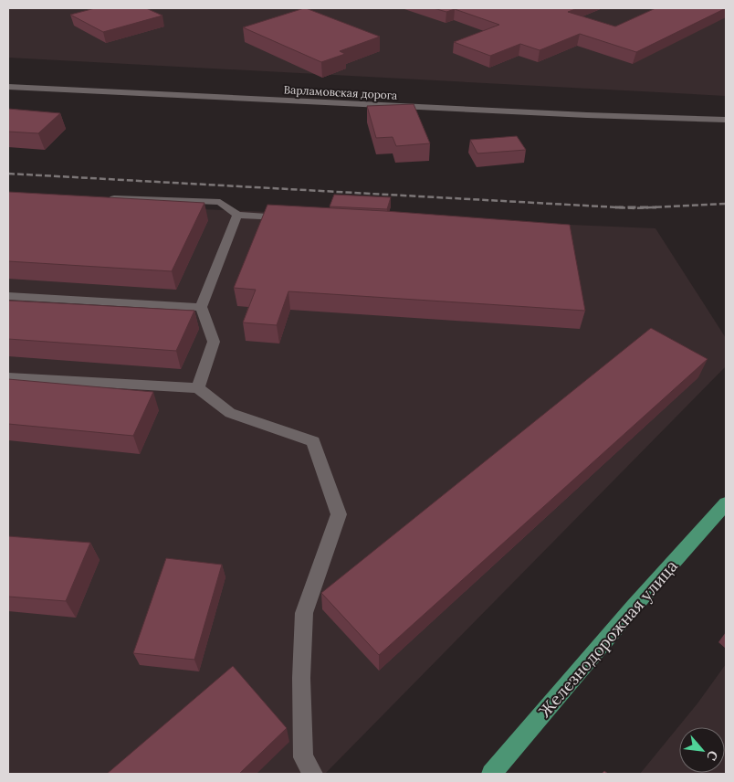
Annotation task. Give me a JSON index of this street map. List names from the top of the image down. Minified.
{"streets":{"main road":["Железнодорожная улица"],"street":["Варламовская дорога"]},"north":"bottom right"}
